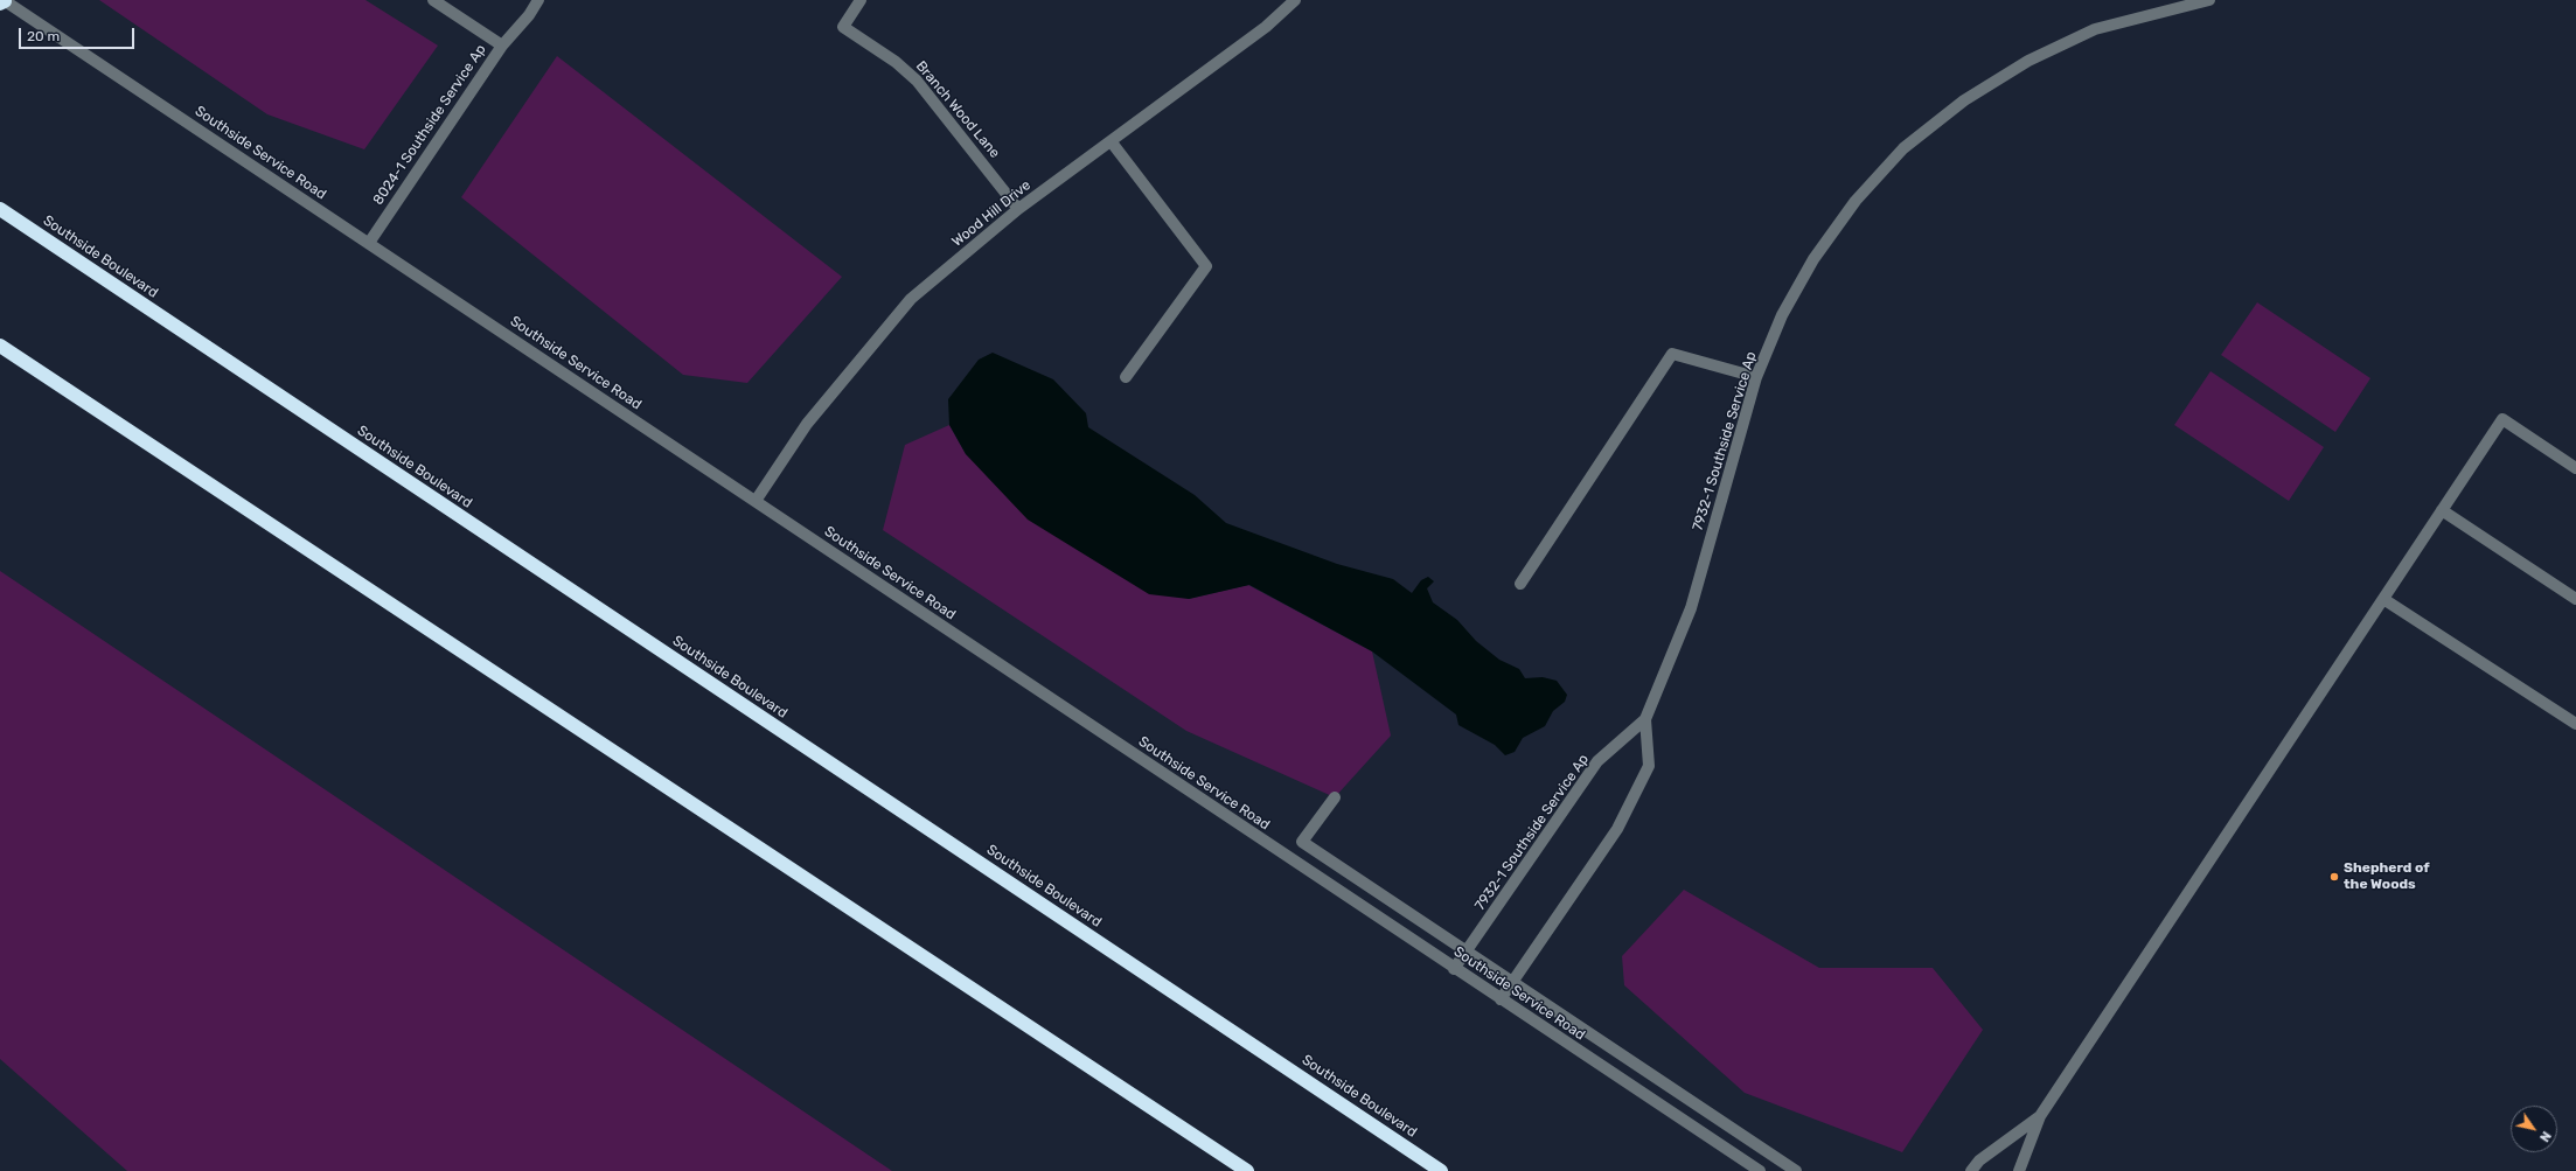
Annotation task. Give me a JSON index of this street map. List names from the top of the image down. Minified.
{"streets":{"highway":["Southside Boulevard"],"street":["Branch Wood Lane","8024-1 Southside Service Ap","Southside Service Road","Wood Hill Drive","7932-1 Southside Service Ap"]},"crossings":[["Branch Wood Lane","Wood Hill Drive"],["8024-1 Southside Service Ap","Southside Service Road"],["Southside Service Road","Wood Hill Drive"],["Southside Service Road","7932-1 Southside Service Ap"]],"places":["Shepherd of the Woods"],"scale_bar":"20 m","north":"bottom right"}
